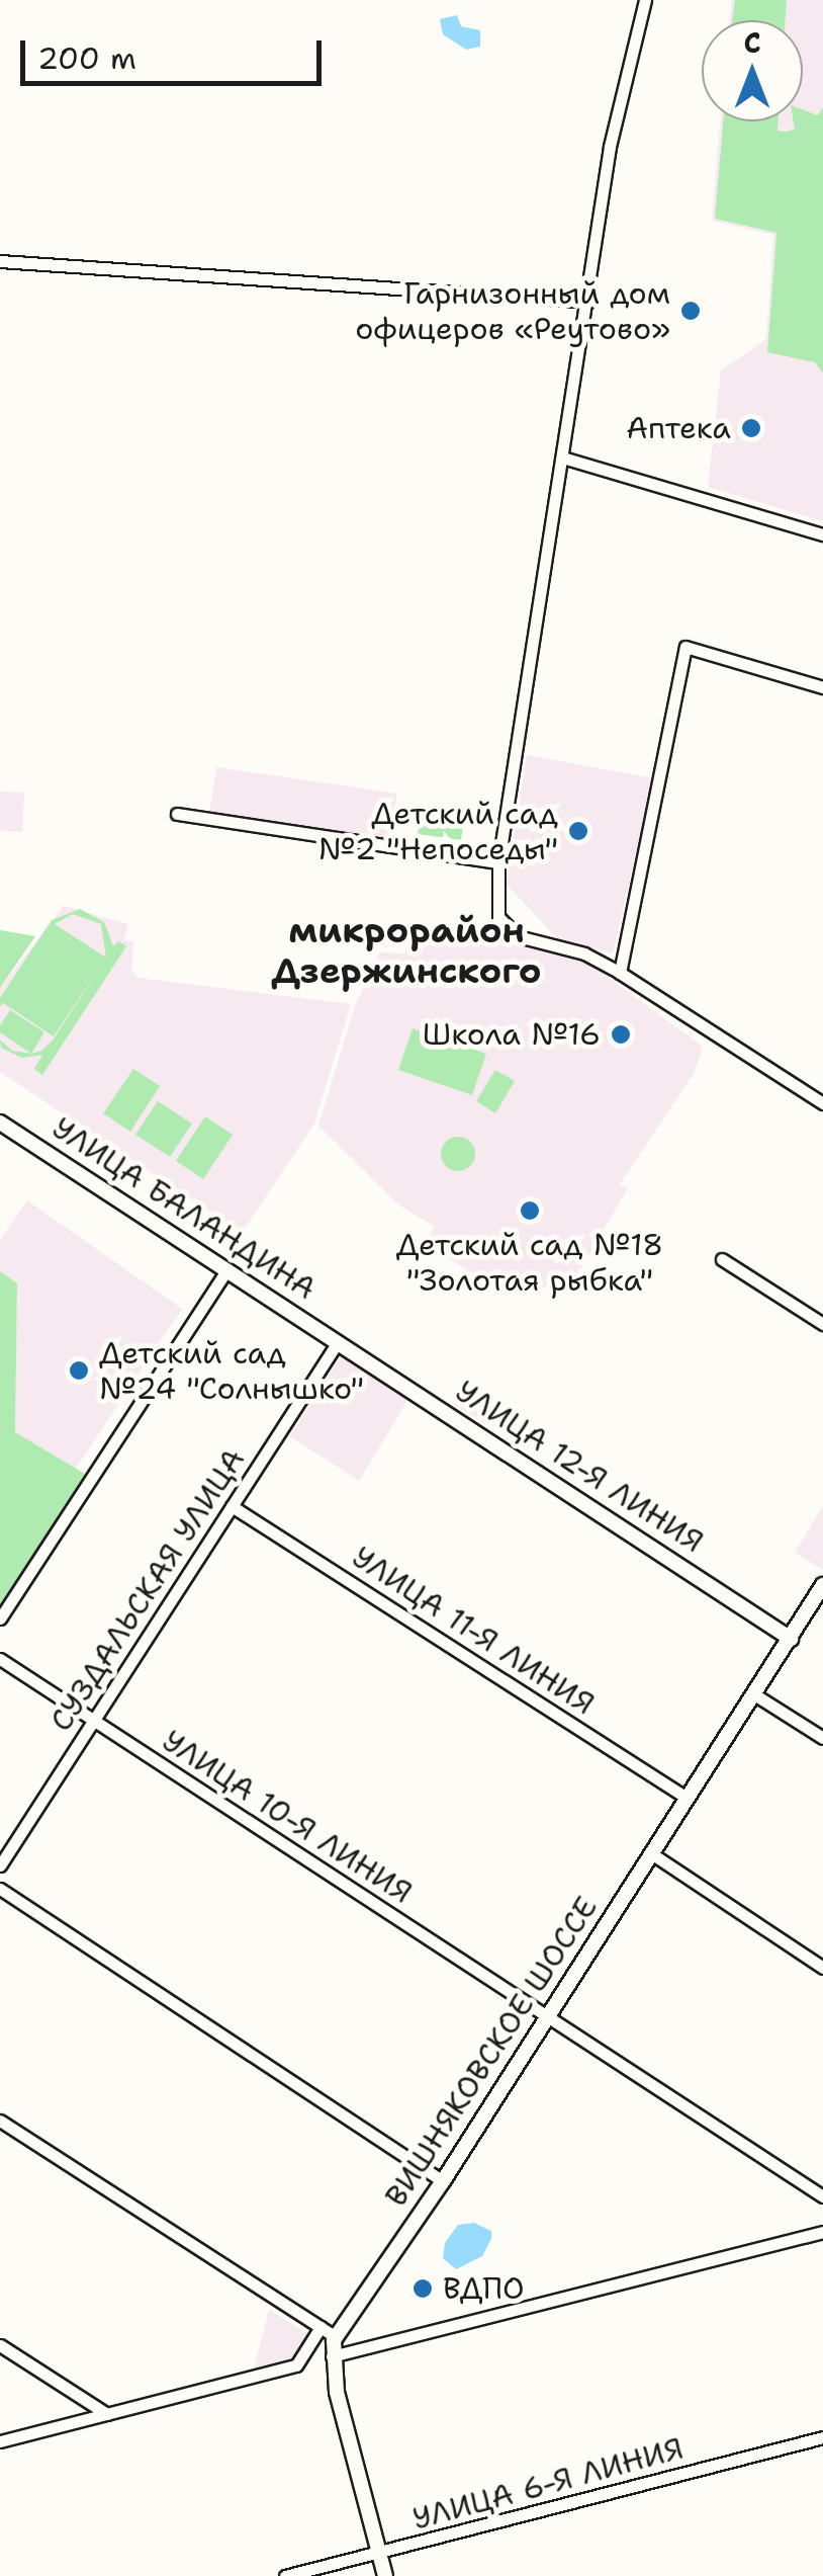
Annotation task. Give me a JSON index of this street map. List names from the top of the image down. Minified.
{"streets":{"street":["УЛИЦА БАЛАНДИНА","УЛИЦА 12-Я ЛИНИЯ","СУЗДАЛЬСКАЯ УЛИЦА","УЛИЦА 11-Я ЛИНИЯ","УЛИЦА 10-Я ЛИНИЯ","ВИШНЯКОВСКОЕ ШОССЕ","УЛИЦА 6-Я ЛИНИЯ"]},"crossings":[["УЛИЦА БАЛАНДИНА","УЛИЦА 12-Я ЛИНИЯ"],["УЛИЦА БАЛАНДИНА","СУЗДАЛЬСКАЯ УЛИЦА"],["УЛИЦА 12-Я ЛИНИЯ","СУЗДАЛЬСКАЯ УЛИЦА"],["УЛИЦА 12-Я ЛИНИЯ","ВИШНЯКОВСКОЕ ШОССЕ"],["СУЗДАЛЬСКАЯ УЛИЦА","УЛИЦА 11-Я ЛИНИЯ"],["СУЗДАЛЬСКАЯ УЛИЦА","УЛИЦА 10-Я ЛИНИЯ"],["УЛИЦА 11-Я ЛИНИЯ","ВИШНЯКОВСКОЕ ШОССЕ"],["УЛИЦА 10-Я ЛИНИЯ","ВИШНЯКОВСКОЕ ШОССЕ"],["ВИШНЯКОВСКОЕ ШОССЕ","УЛИЦА 6-Я ЛИНИЯ"]],"districts":["микрорайон Дзержинского"],"places":["Гарнизонный дом офицеров «Реутово»","Аптека","Детский сад №2 \"Непоседы\"","Школа №16","Детский сад №18 \"Золотая рыбка\"","Детский сад №24 \"Солнышко\"","ВДПО"],"scale_bar":"200 m","north":"top"}
